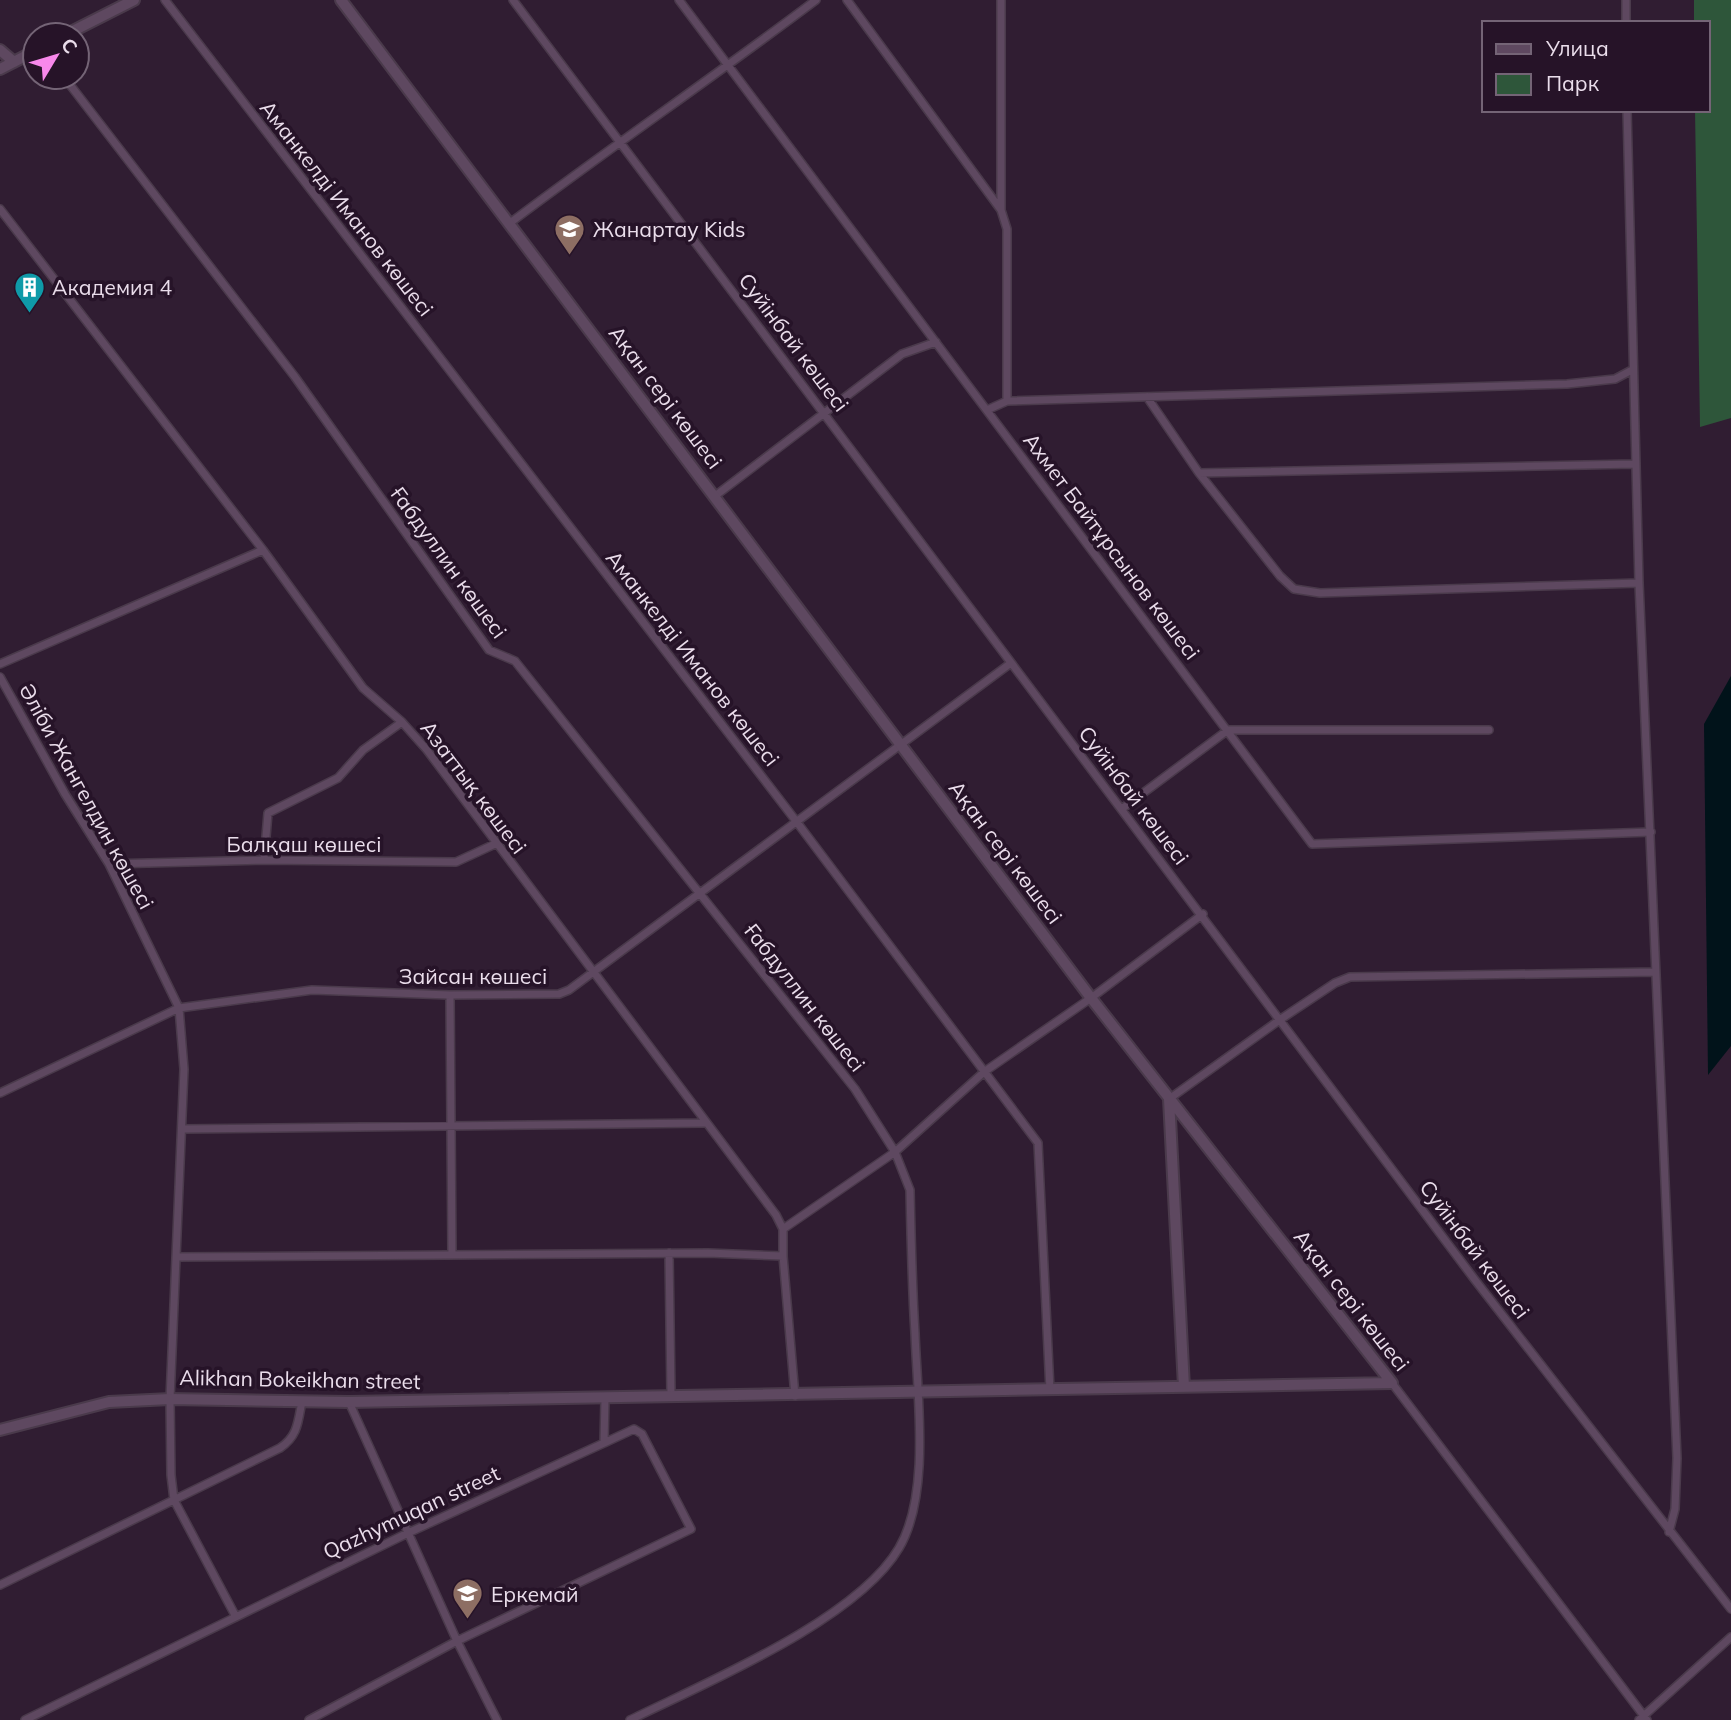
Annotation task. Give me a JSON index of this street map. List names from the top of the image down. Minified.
{"streets":{"street":["Аманкелді Иманов көшесі","Суйінбай көшесі","Ақан сері көшесі","Ахмет Байтұрсынов көшесі","Ғабдуллин көшесі","Азаттық көшесі","Әліби Жангелдин көшесі","Балқаш көшесі","Зайсан көшесі","Alikhan Bokeikhan street","Qazhymuqan street"]},"crossings":[["Аманкелді Иманов көшесі","Зайсан көшесі"],["Суйінбай көшесі","Зайсан көшесі"],["Ақан сері көшесі","Зайсан көшесі"],["Ғабдуллин көшесі","Зайсан көшесі"],["Азаттық көшесі","Балқаш көшесі"],["Азаттық көшесі","Зайсан көшесі"],["Әліби Жангелдин көшесі","Балқаш көшесі"],["Әліби Жангелдин көшесі","Зайсан көшесі"],["Әліби Жангелдин көшесі","Alikhan Bokeikhan street"],["Зайсан көшесі","Alikhan Bokeikhan street"]],"places":{"school or university":["Жанартау Kids","Еркемай"],"building":["Академия 4"]},"legend":["Улица","Парк"],"north":"top right"}
